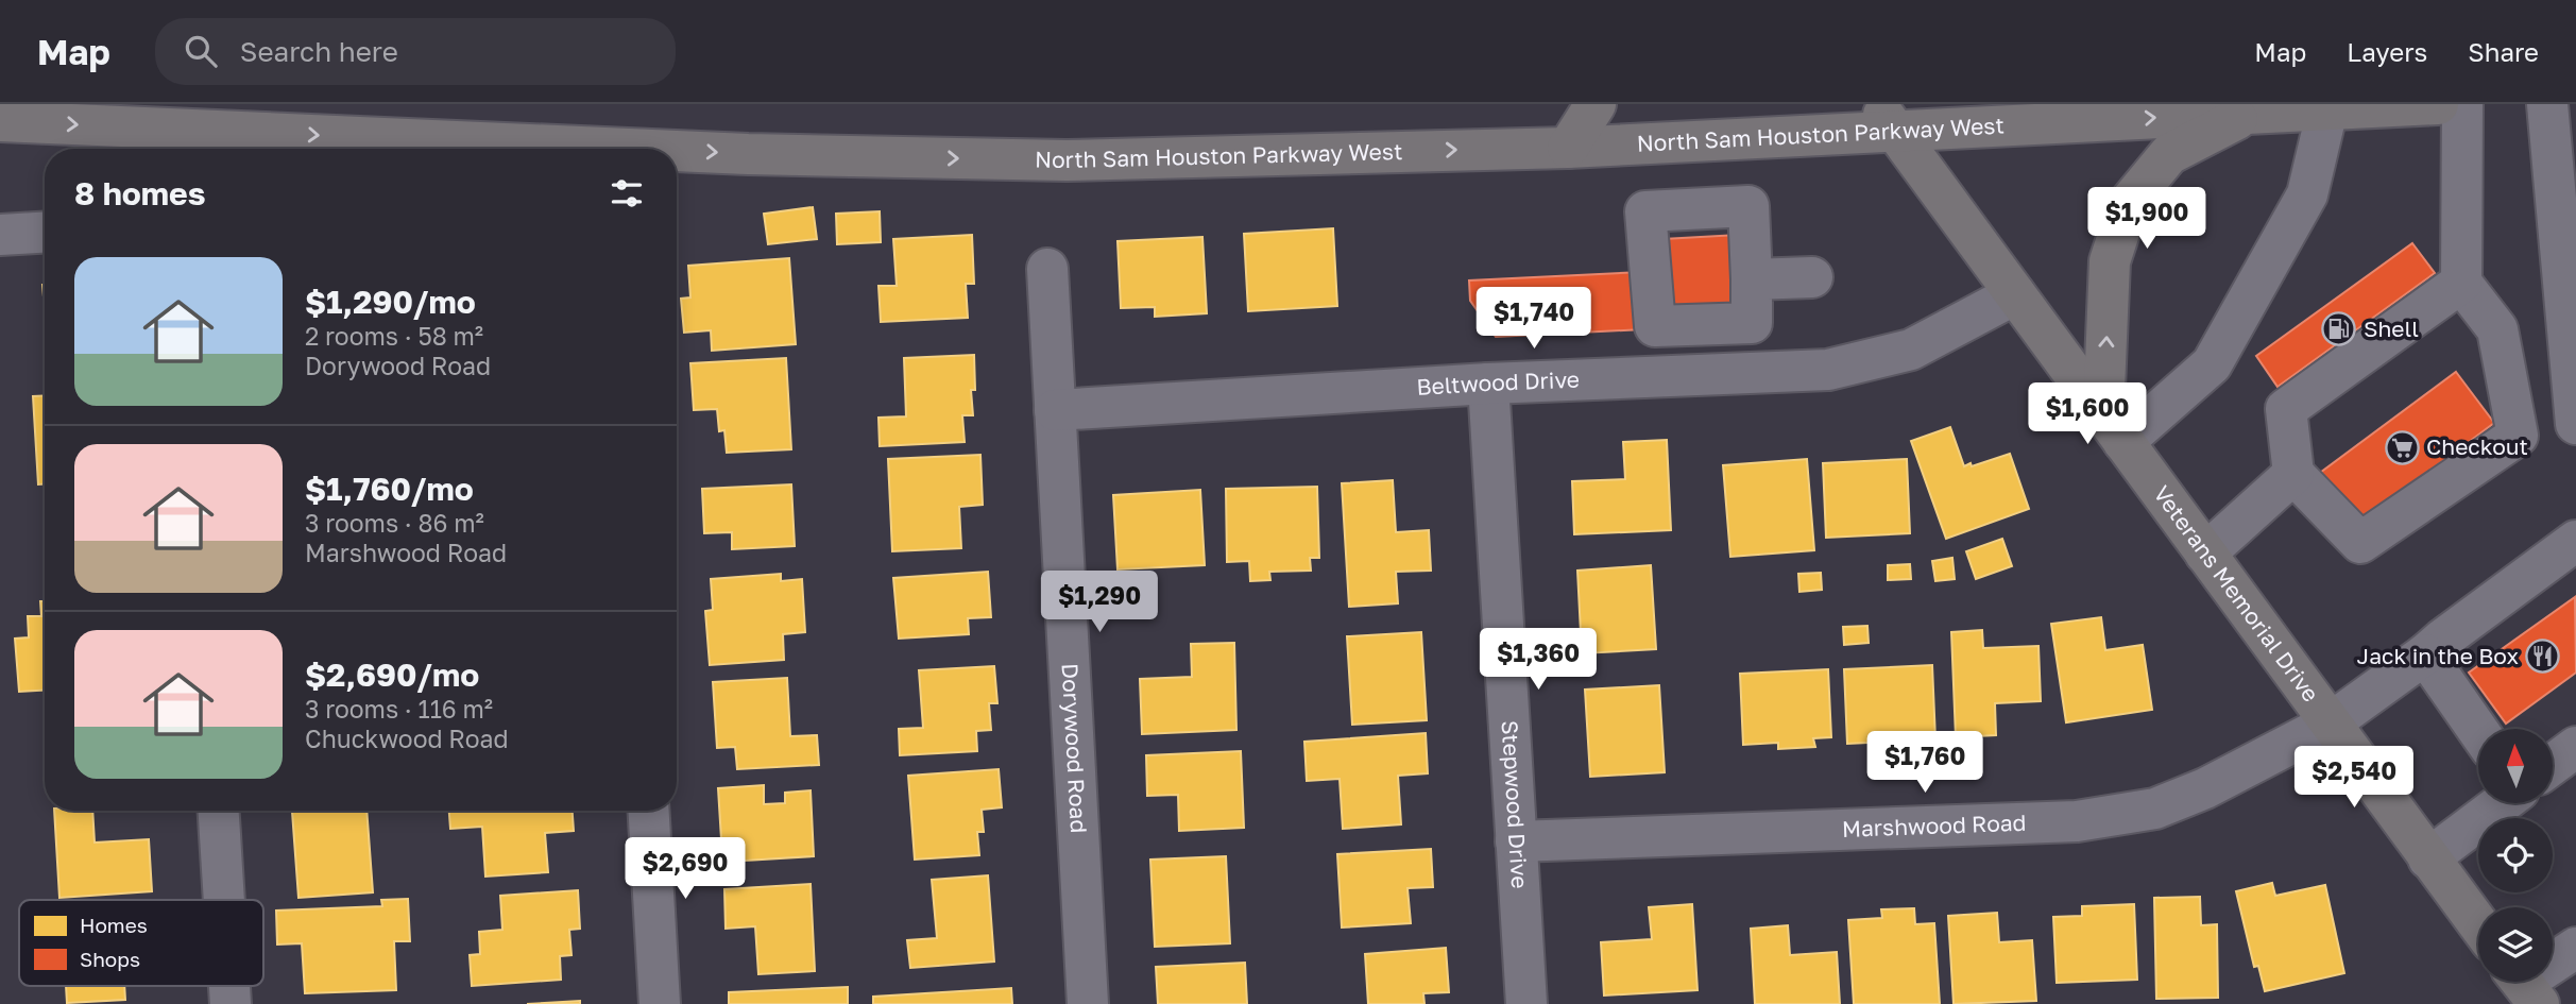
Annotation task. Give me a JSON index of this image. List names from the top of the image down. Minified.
{"streets":{"main road":["North Sam Houston Parkway West","Veterans Memorial Drive"],"street":["Beltwood Drive","Dorywood Road","Stepwood Drive","Marshwood Road"]},"crossings":[["North Sam Houston Parkway West","Veterans Memorial Drive"],["Beltwood Drive","Veterans Memorial Drive"],["Beltwood Drive","Dorywood Road"],["Beltwood Drive","Stepwood Drive"],["Veterans Memorial Drive","Marshwood Road"],["Stepwood Drive","Marshwood Road"]],"one_way":["North Sam Houston Parkway West"],"places":{"fuel station":["Shell"],"supermarket":["Checkout"],"restaurant":["Jack in the Box"]},"legend":["Homes","Shops"],"north":"top","page":{"header":"Map","search":"Search here","nav":["Map","Layers","Share"],"heading":"8 homes","price":["$1,900","$1,740","$1,600","$1,290","$1,360","$1,760","$2,540","$2,690"],"list":[{"name":"$1,290/mo","note":"2 rooms · 58 m² · Dorywood Road"},{"name":"$1,760/mo","note":"3 rooms · 86 m² · Marshwood Road"},{"name":"$2,690/mo","note":"3 rooms · 116 m² · Chuckwood Road"}]}}
